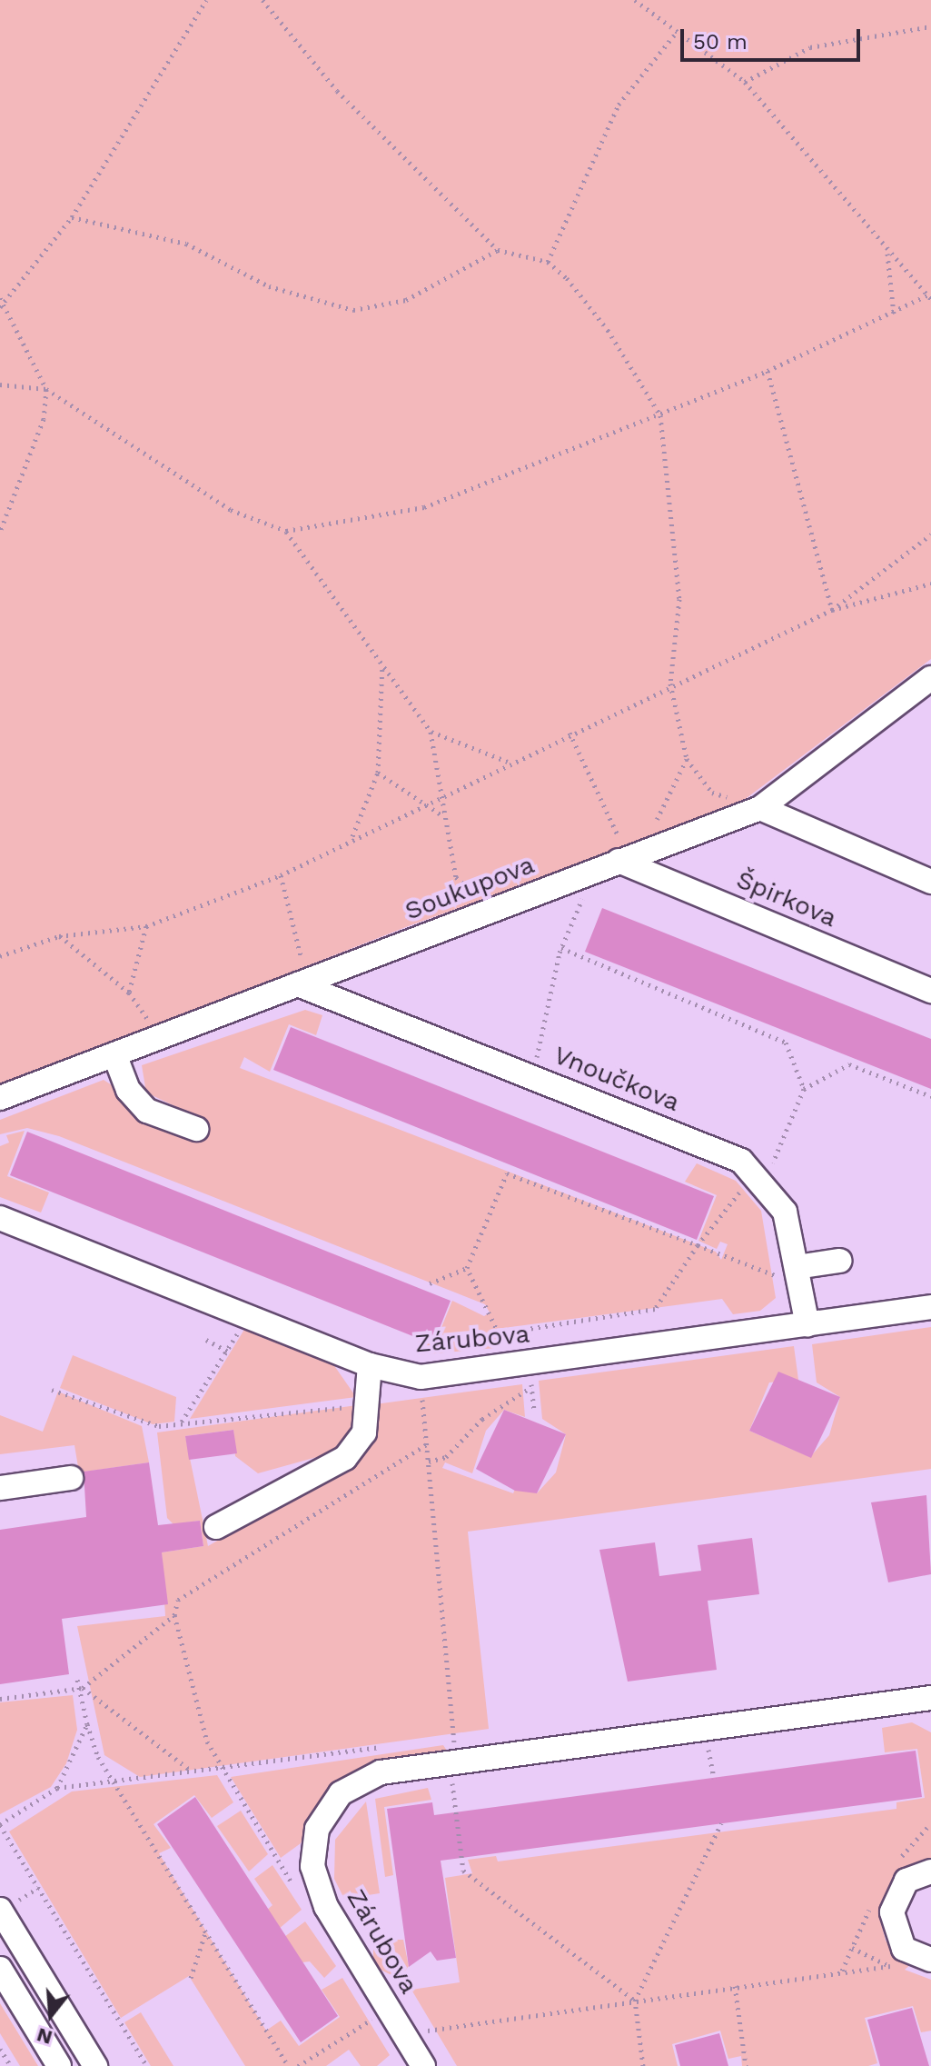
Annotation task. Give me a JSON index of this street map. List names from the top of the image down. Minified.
{"streets":{"street":["Soukupova","Špirkova","Vnoučkova","Zárubova"]},"crossings":[["Soukupova","Špirkova"],["Soukupova","Vnoučkova"],["Vnoučkova","Zárubova"]],"scale_bar":"50 m","north":"bottom"}
